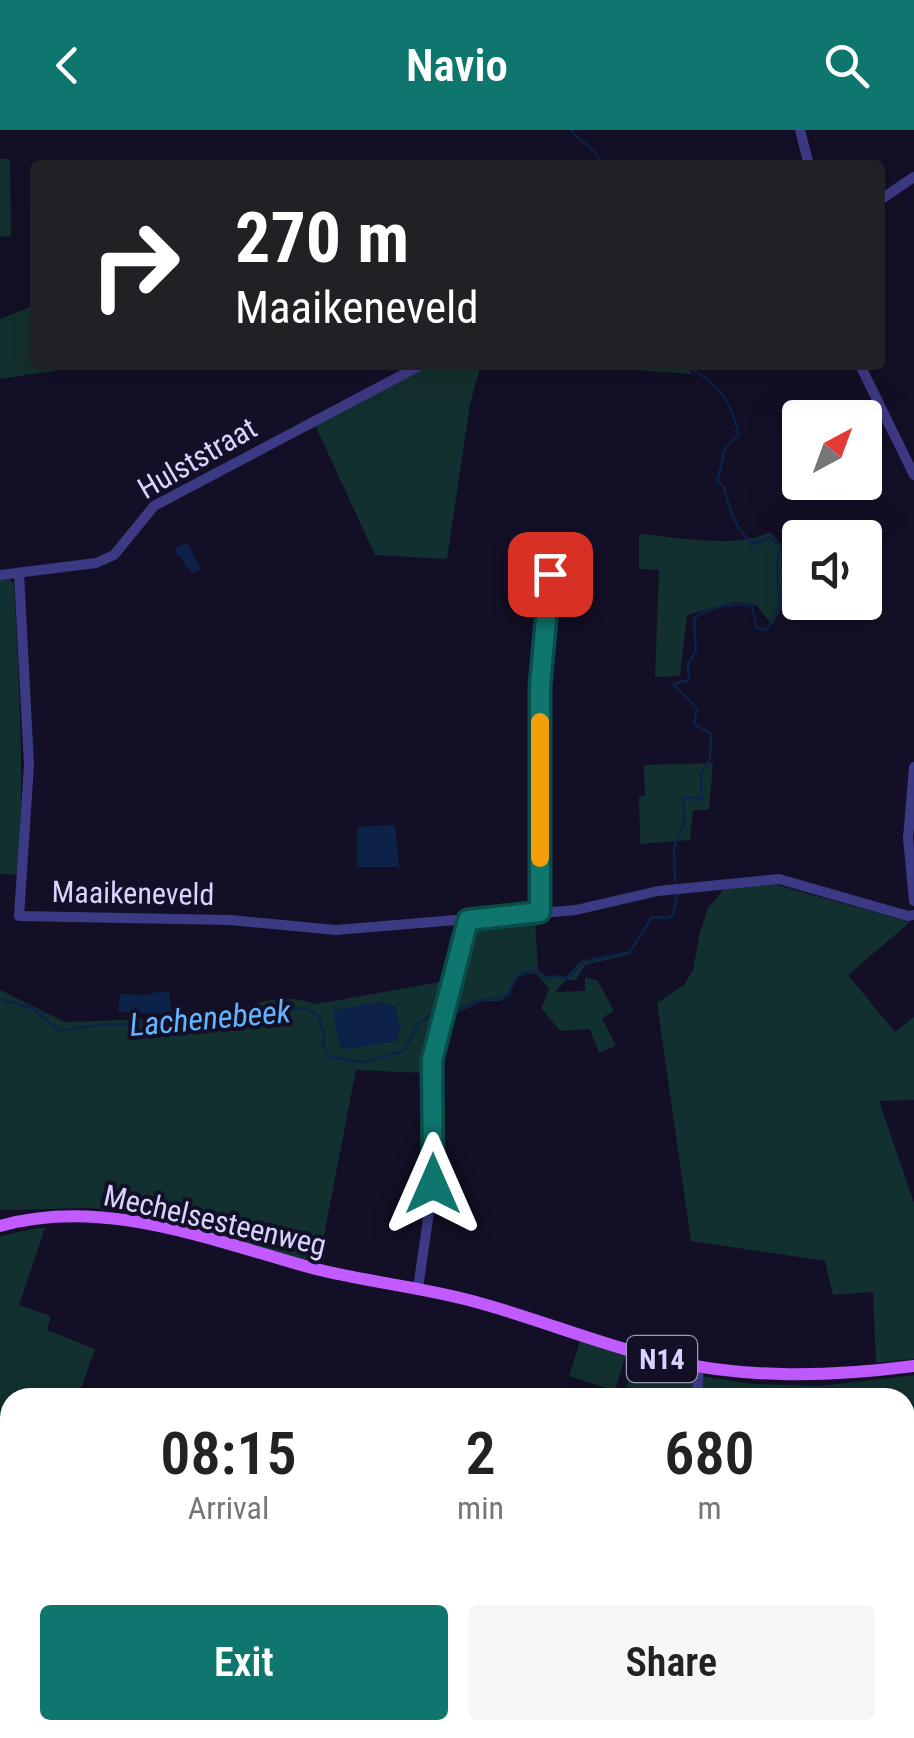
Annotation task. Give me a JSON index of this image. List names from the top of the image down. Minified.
{"streets":{"main road":["Mechelsesteenweg","N14"],"street":["Hulststraat","Maaikeneveld"]},"crossings":[["Hulststraat","Maaikeneveld"]],"water":["Lachenebeek"],"north":"top right","page":{"header":"Navio","turn":["270 m","Maaikeneveld"],"eta":["08:15","Arrival","2","min","680","m"],"buttons":["Exit","Share"]}}
